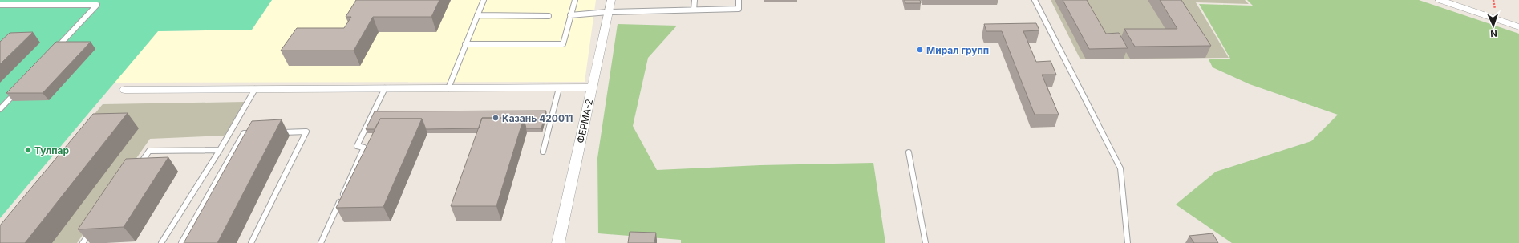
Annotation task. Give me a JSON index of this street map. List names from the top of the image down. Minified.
{"streets":{"street":["ФЕРМА-2"]},"places":["Мирал групп","Казань 420011","Тулпар"],"north":"bottom"}
